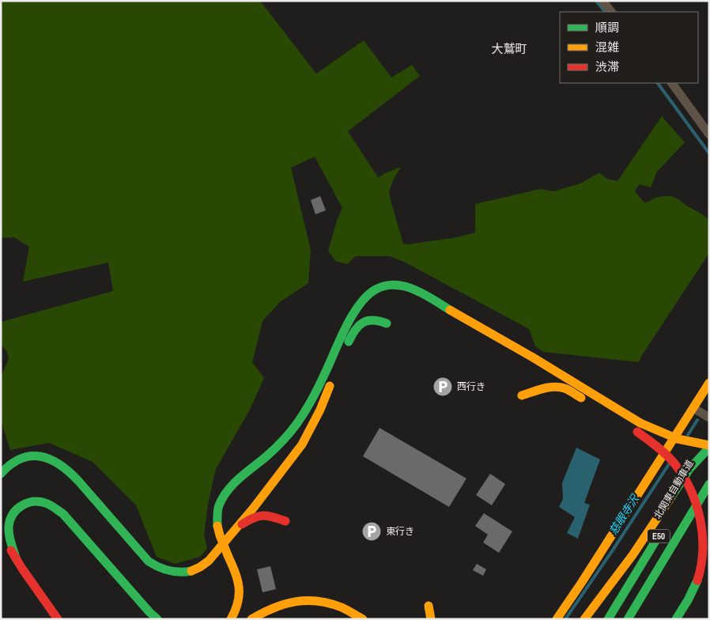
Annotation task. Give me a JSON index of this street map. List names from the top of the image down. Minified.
{"streets":{"main road":["北関東自動車道","E50"]},"districts":["大鷲町"],"water":["慈眼寺沢"],"places":{"parking":["西行き","東行き"]},"legend":["順調","混雑","渋滞"]}
